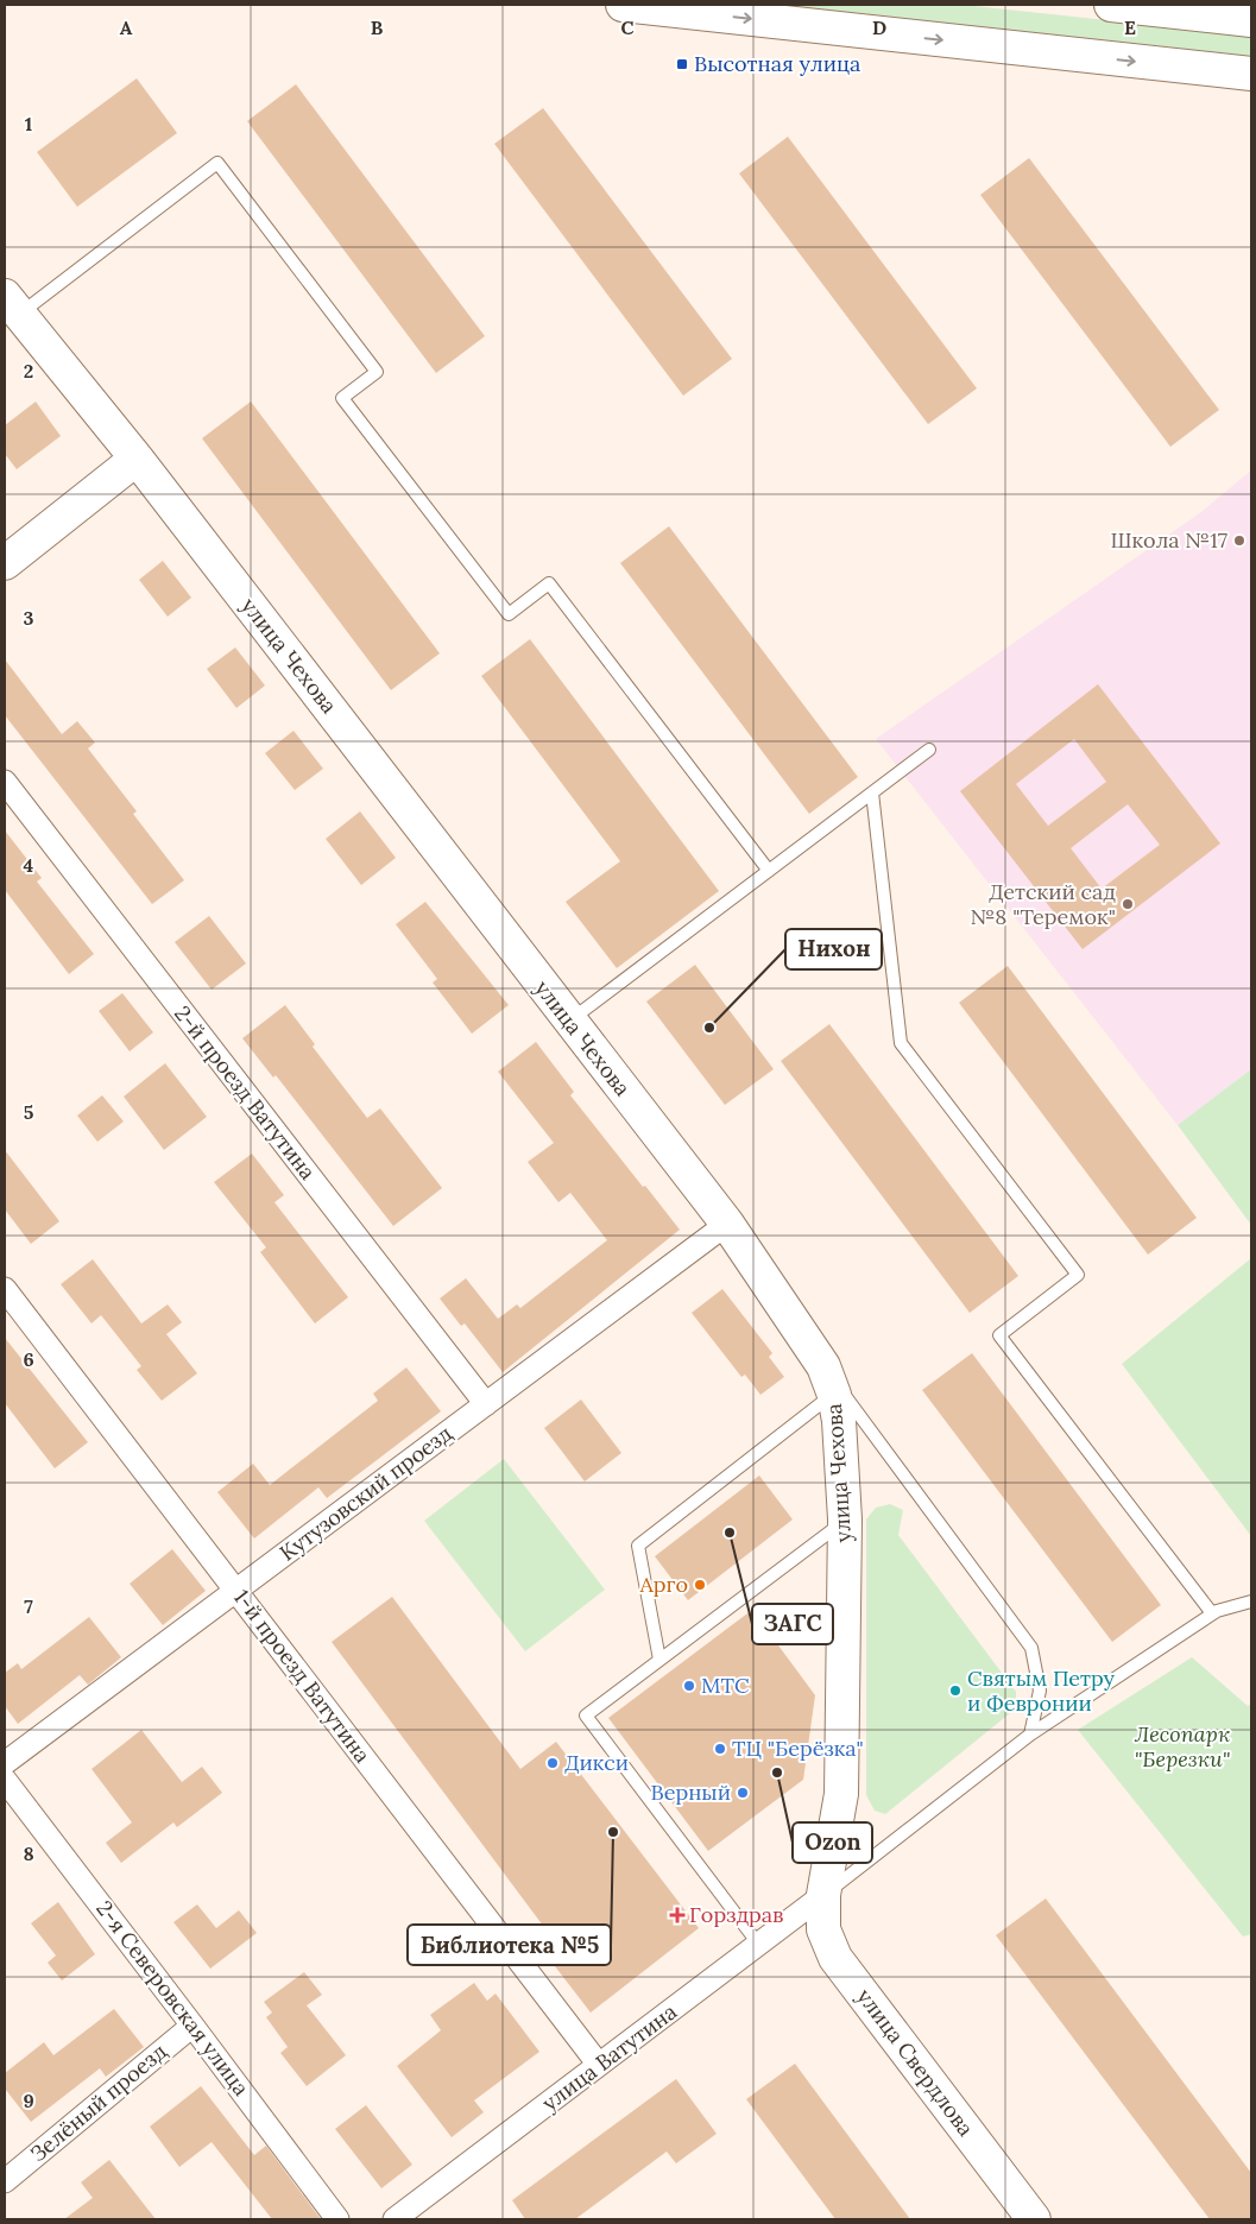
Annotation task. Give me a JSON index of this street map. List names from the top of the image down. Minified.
{"streets":{"street":["улица Чехова","2-й проезд Ватутина","Кутузовский проезд","1-й проезд Ватутина","2-я Северовская улица","улица Ватутина","улица Свердлова","Зелёный проезд"]},"crossings":[["улица Чехова","Кутузовский проезд"],["улица Чехова","улица Ватутина"],["улица Чехова","улица Свердлова"],["2-й проезд Ватутина","Кутузовский проезд"],["Кутузовский проезд","1-й проезд Ватутина"],["1-й проезд Ватутина","улица Ватутина"],["2-я Северовская улица","Зелёный проезд"],["улица Ватутина","улица Свердлова"]],"parks":["Лесопарк \"Березки\""],"places":{"transit":["Высотная улица"],"other":["Школа №17","Детский сад №8 \"Теремок\"","Нихон","ЗАГС","Арго","МТС","Святым Петру и Февронии","ТЦ \"Берёзка\"","Дикси","Ozon","Верный","Библиотека №5"],"health":["Горздрав"]},"grid":{"columns":["A","B","C","D","E"],"rows":["1","2","3","4","5","6","7","8","9"]}}
